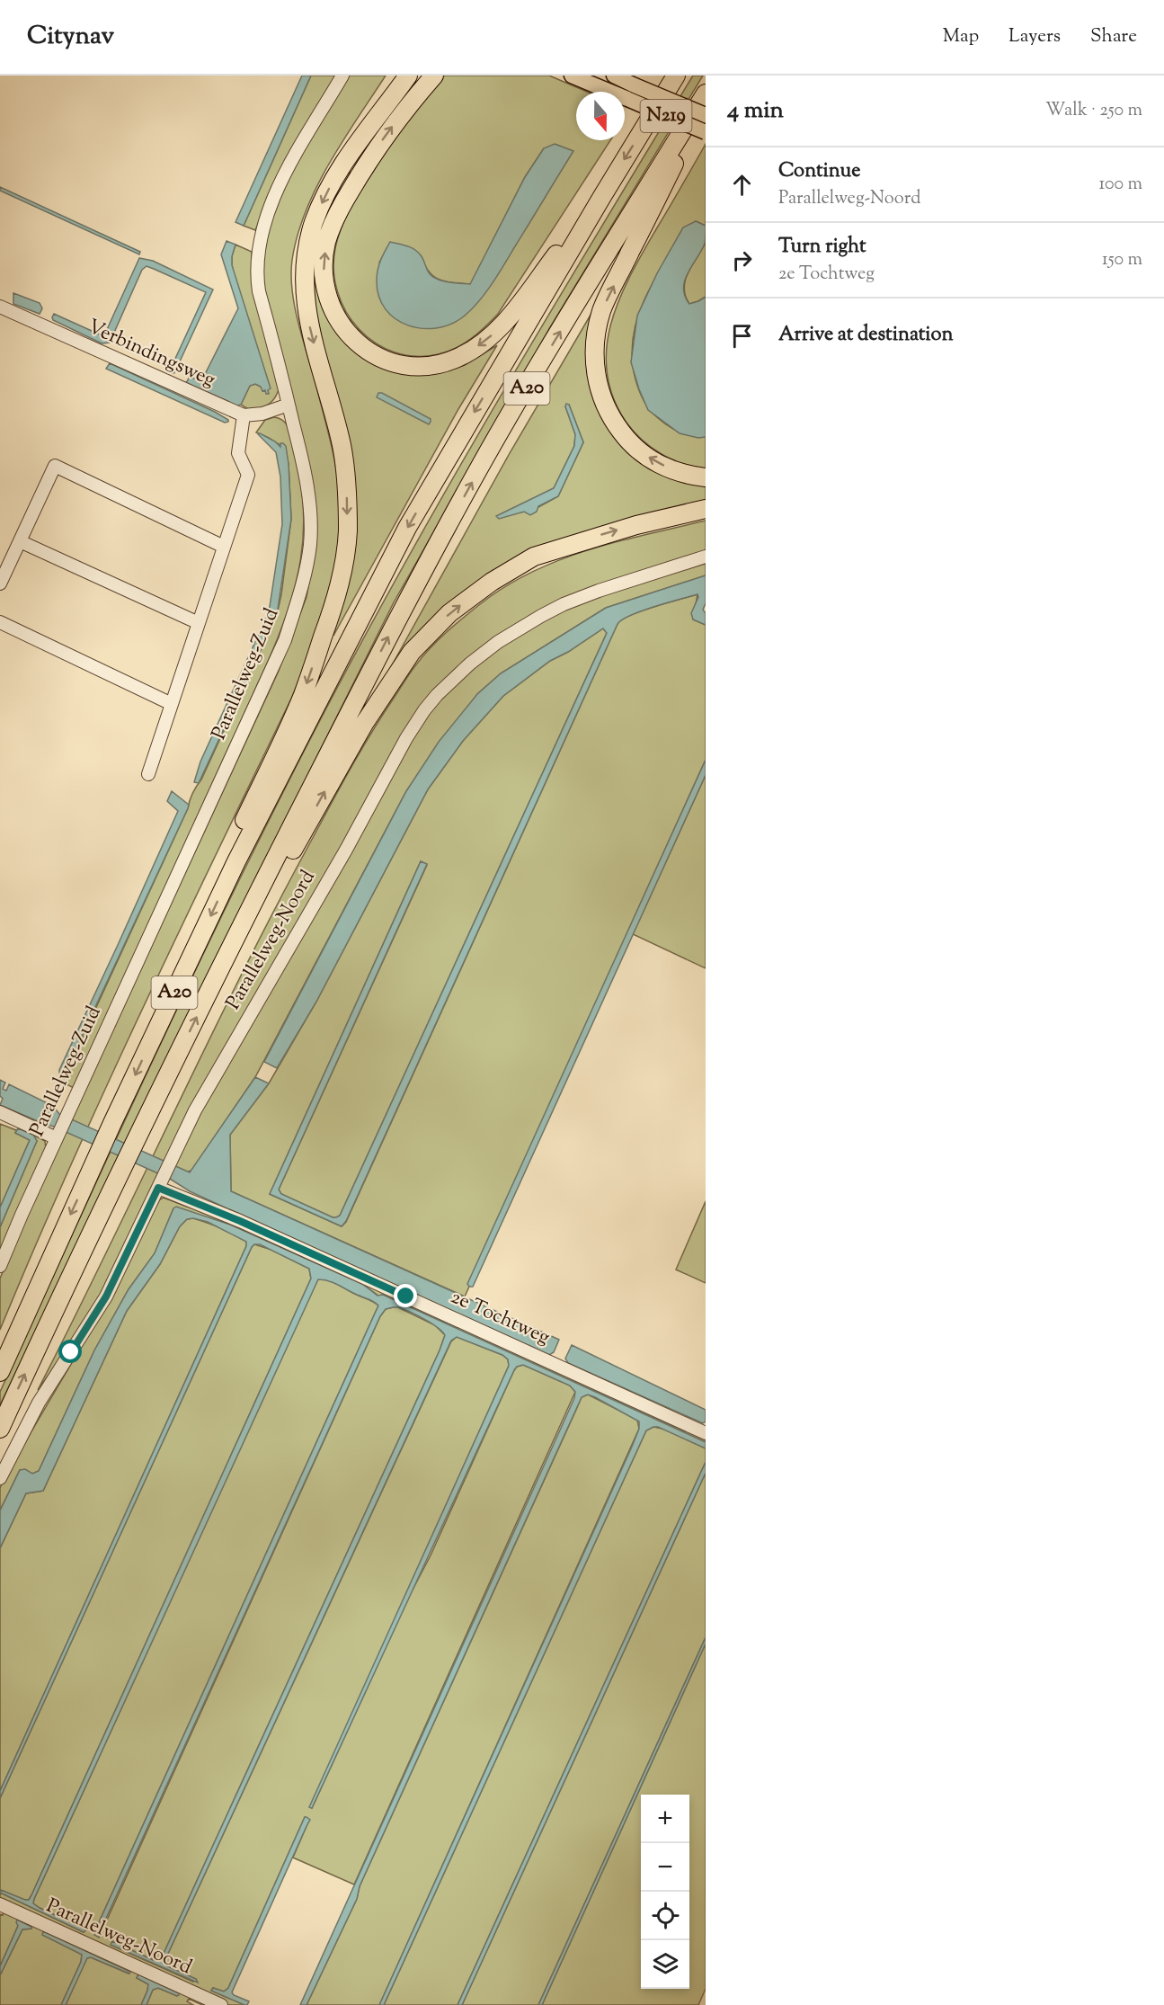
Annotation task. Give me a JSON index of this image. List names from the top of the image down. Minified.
{"streets":{"highway":["A20"],"main road":["N219"],"street":["Verbindingsweg","Parallelweg-Zuid","Parallelweg-Noord","2e Tochtweg"]},"crossings":[["Parallelweg-Noord","2e Tochtweg"]],"north":"bottom","page":{"header":"Citynav","nav":["Map","Layers","Share"],"heading":["4 min","Walk · 250 m"],"list":[["Continue","Parallelweg-Noord","100 m"],["Turn right","2e Tochtweg","150 m"],"Arrive at destination"],"map_buttons":["+","−"]}}
